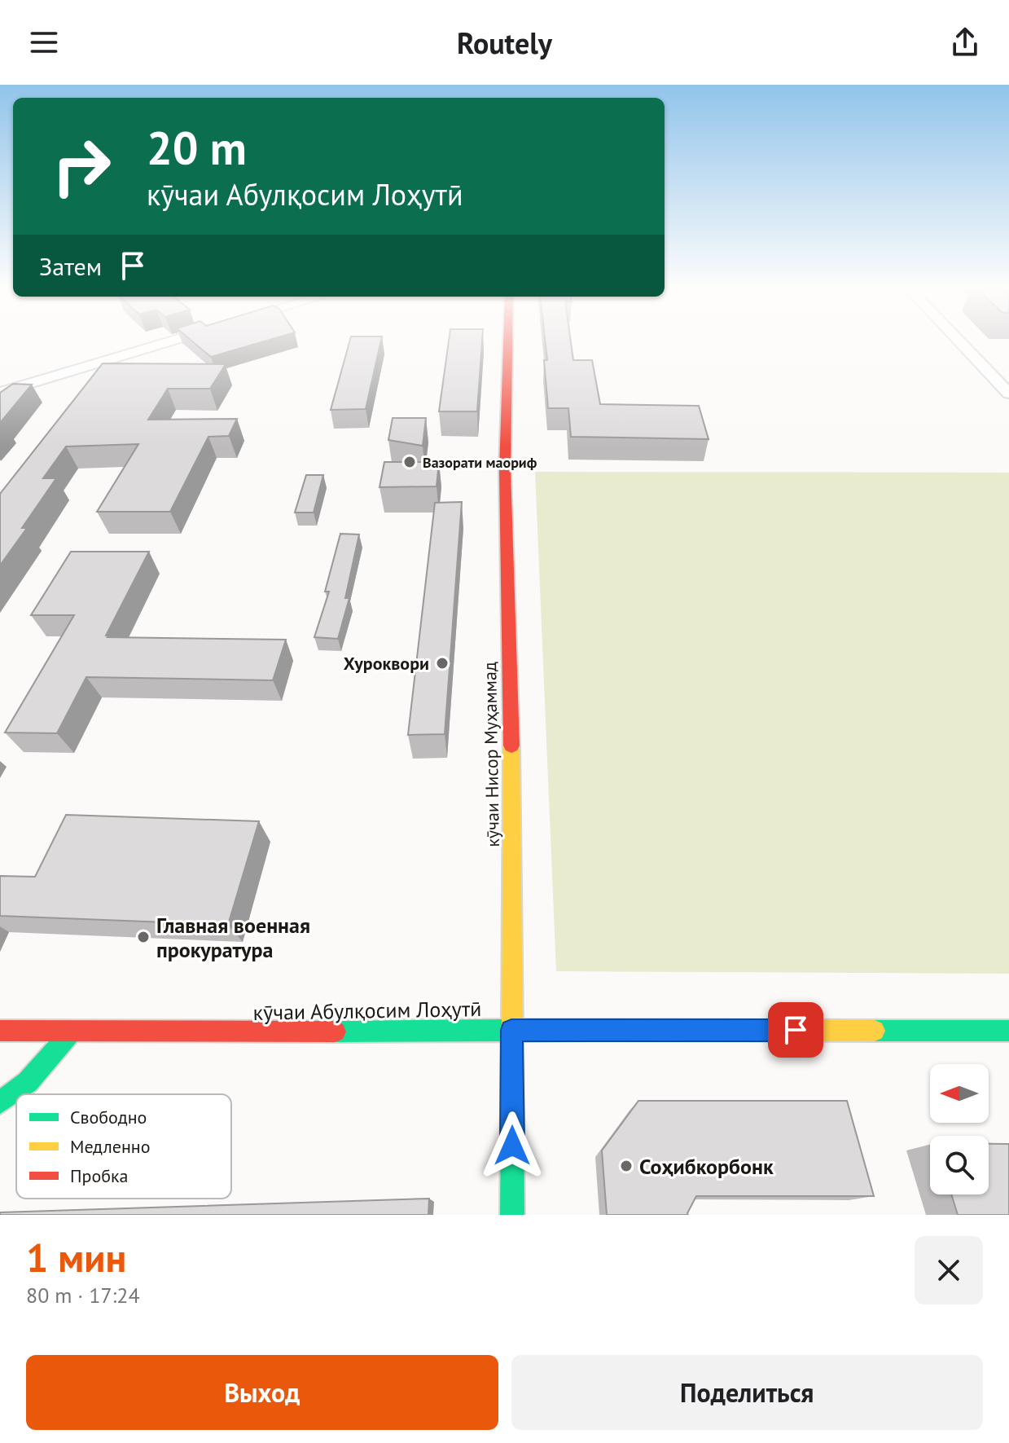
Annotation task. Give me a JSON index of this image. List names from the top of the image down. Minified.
{"streets":{"street":["кӯчаи Нисор Муҳаммад","кӯчаи Абулқосим Лоҳутӣ"]},"crossings":[["кӯчаи Нисор Муҳаммад","кӯчаи Абулқосим Лоҳутӣ"]],"places":["Вазорати маориф","Хуроквори","Главная военная прокуратура","Соҳибкорбонк"],"legend":["Свободно","Медленно","Пробка"],"north":"left","page":{"header":"Routely","turn":["20 m","кӯчаи Абулқосим Лоҳутӣ"],"then":"Затем","heading":["1 мин","80 m · 17:24"],"buttons":["Выход","Поделиться"]}}
